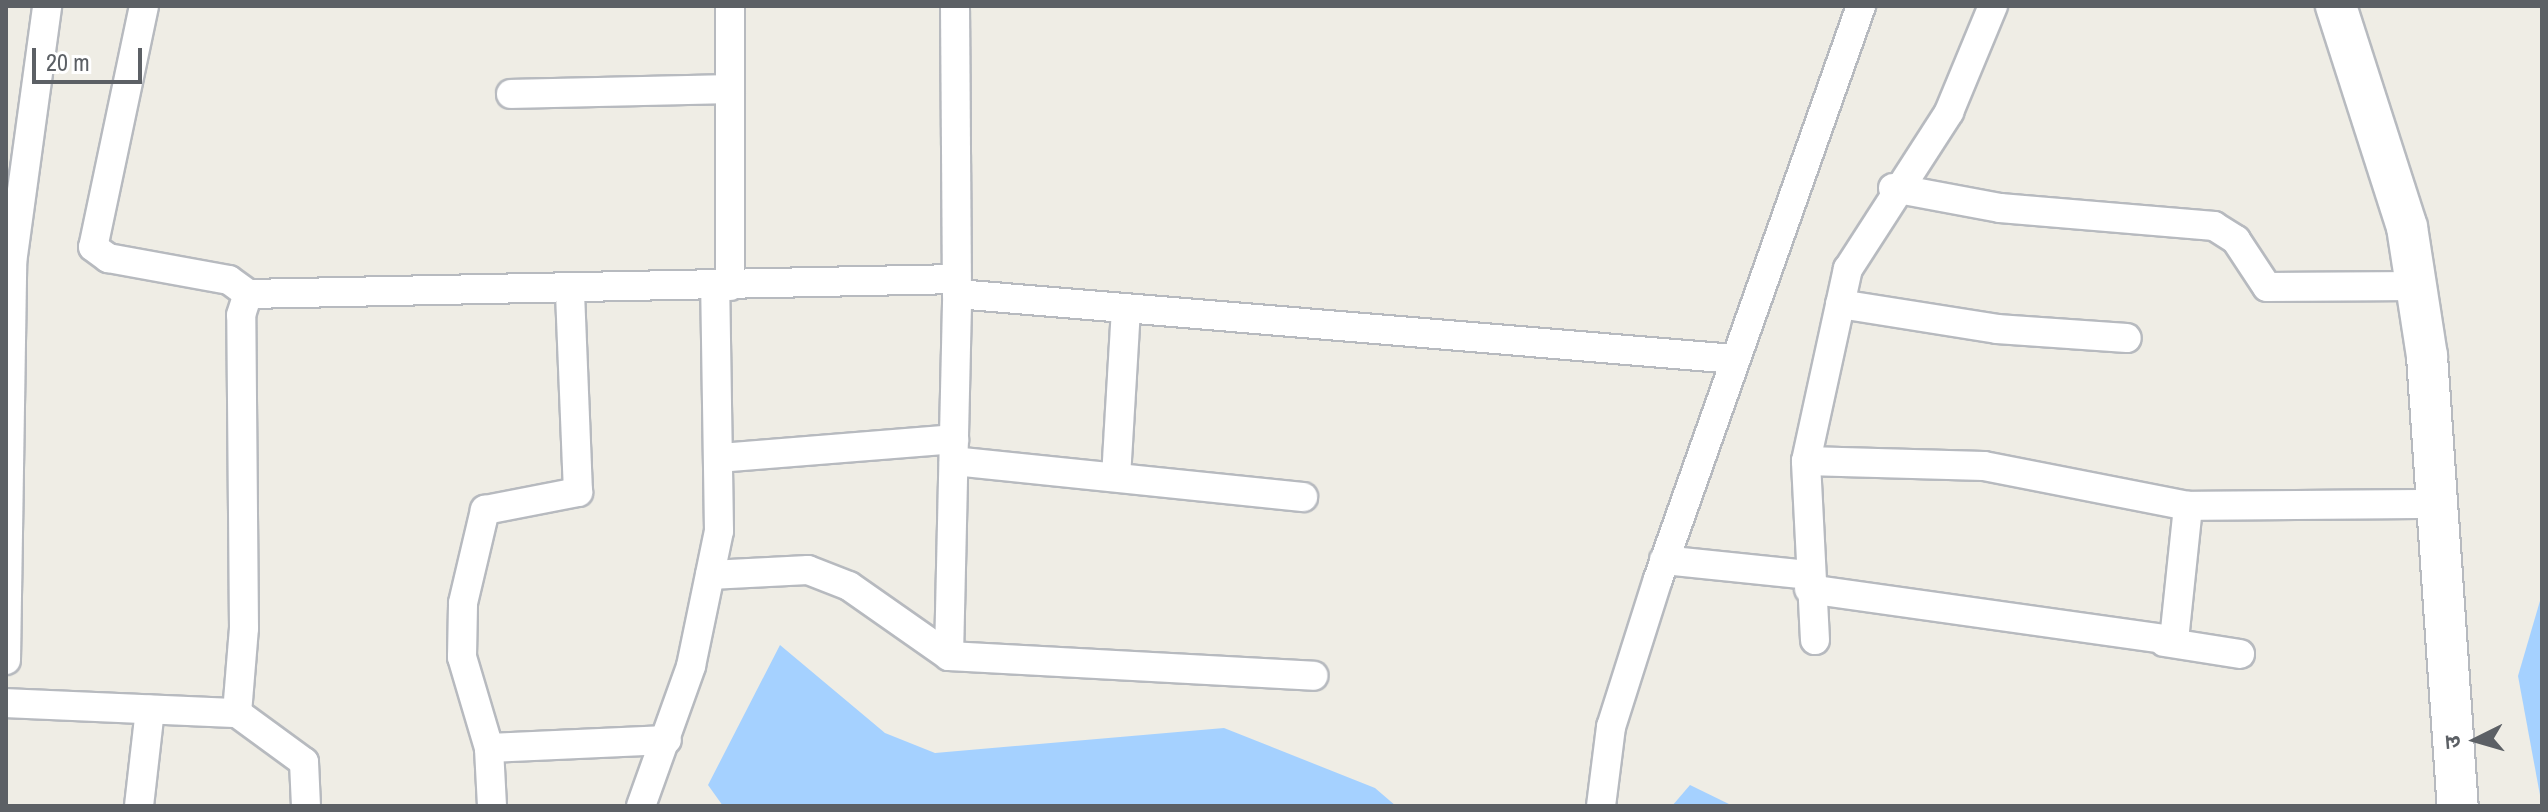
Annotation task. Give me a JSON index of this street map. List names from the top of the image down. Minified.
{"scale_bar":"20 m","north":"left"}
